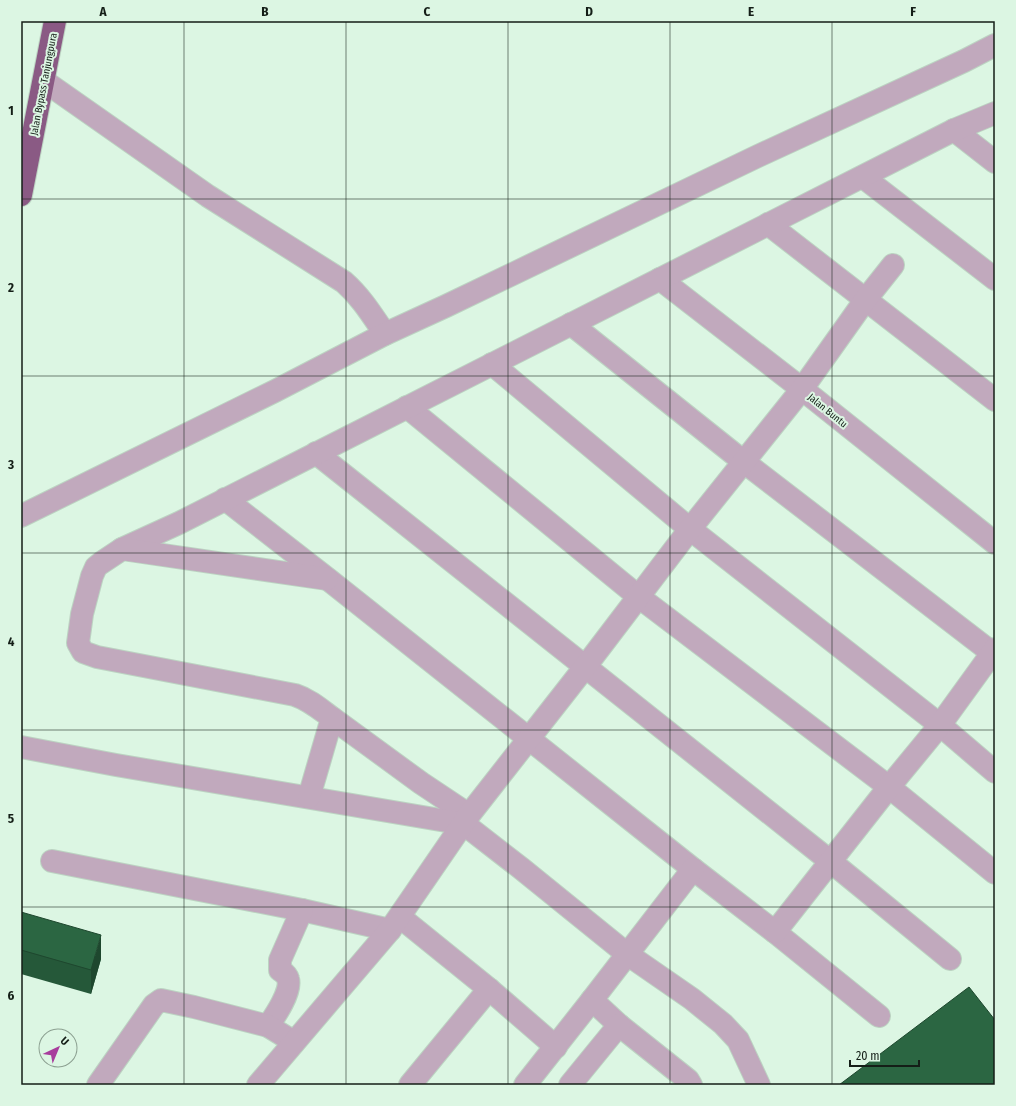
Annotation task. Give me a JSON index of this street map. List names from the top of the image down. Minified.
{"streets":{"highway":["Jalan Bypass Tanjungpura"],"street":["Jalan Buntu"]},"scale_bar":"20 m","north":"top right","grid":{"columns":["A","B","C","D","E","F"],"rows":["1","2","3","4","5","6"]}}
